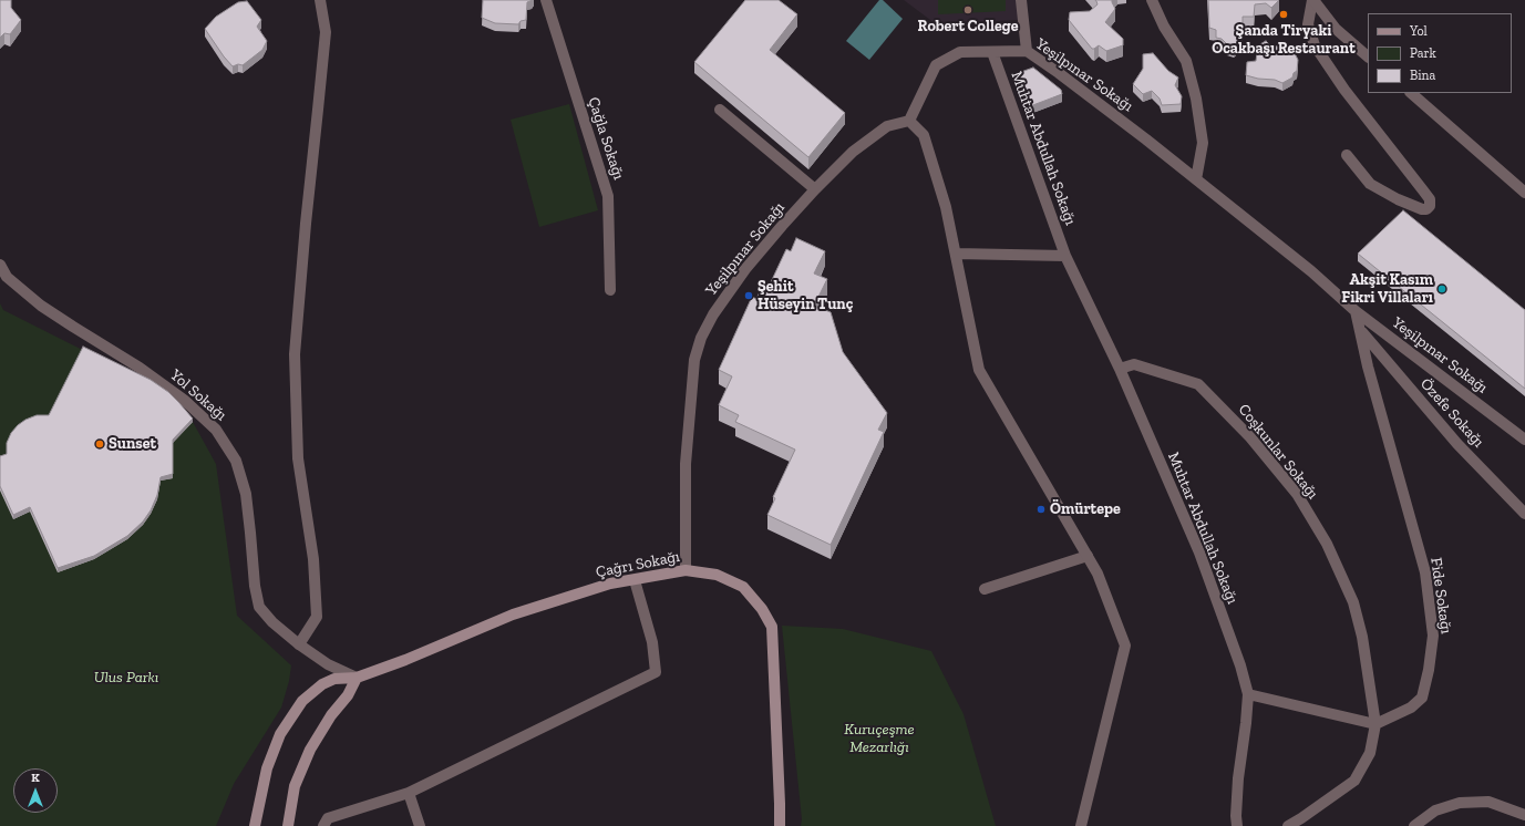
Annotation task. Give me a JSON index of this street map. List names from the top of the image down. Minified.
{"streets":{"street":["Yeşilpınar Sokağı","Çağla Sokağı","Muhtar Abdullah Sokağı","Yol Sokağı","Özefe Sokağı","Coşkunlar Sokağı","Çağrı Sokağı","Fide Sokağı"]},"crossings":[["Yeşilpınar Sokağı","Muhtar Abdullah Sokağı"],["Yeşilpınar Sokağı","Çağrı Sokağı"],["Yeşilpınar Sokağı","Fide Sokağı"],["Muhtar Abdullah Sokağı","Coşkunlar Sokağı"],["Yol Sokağı","Çağrı Sokağı"],["Özefe Sokağı","Fide Sokağı"],["Coşkunlar Sokağı","Fide Sokağı"]],"parks":["Ulus Parkı","Kuruçeşme Mezarlığı"],"places":["Robert College","Şanda Tiryaki Ocakbaşı Restaurant","Akşit Kasım Fikri Villaları","Şehit Hüseyin Tunç","Sunset","Ömürtepe"],"legend":["Yol","Park","Bina"],"north":"top"}
